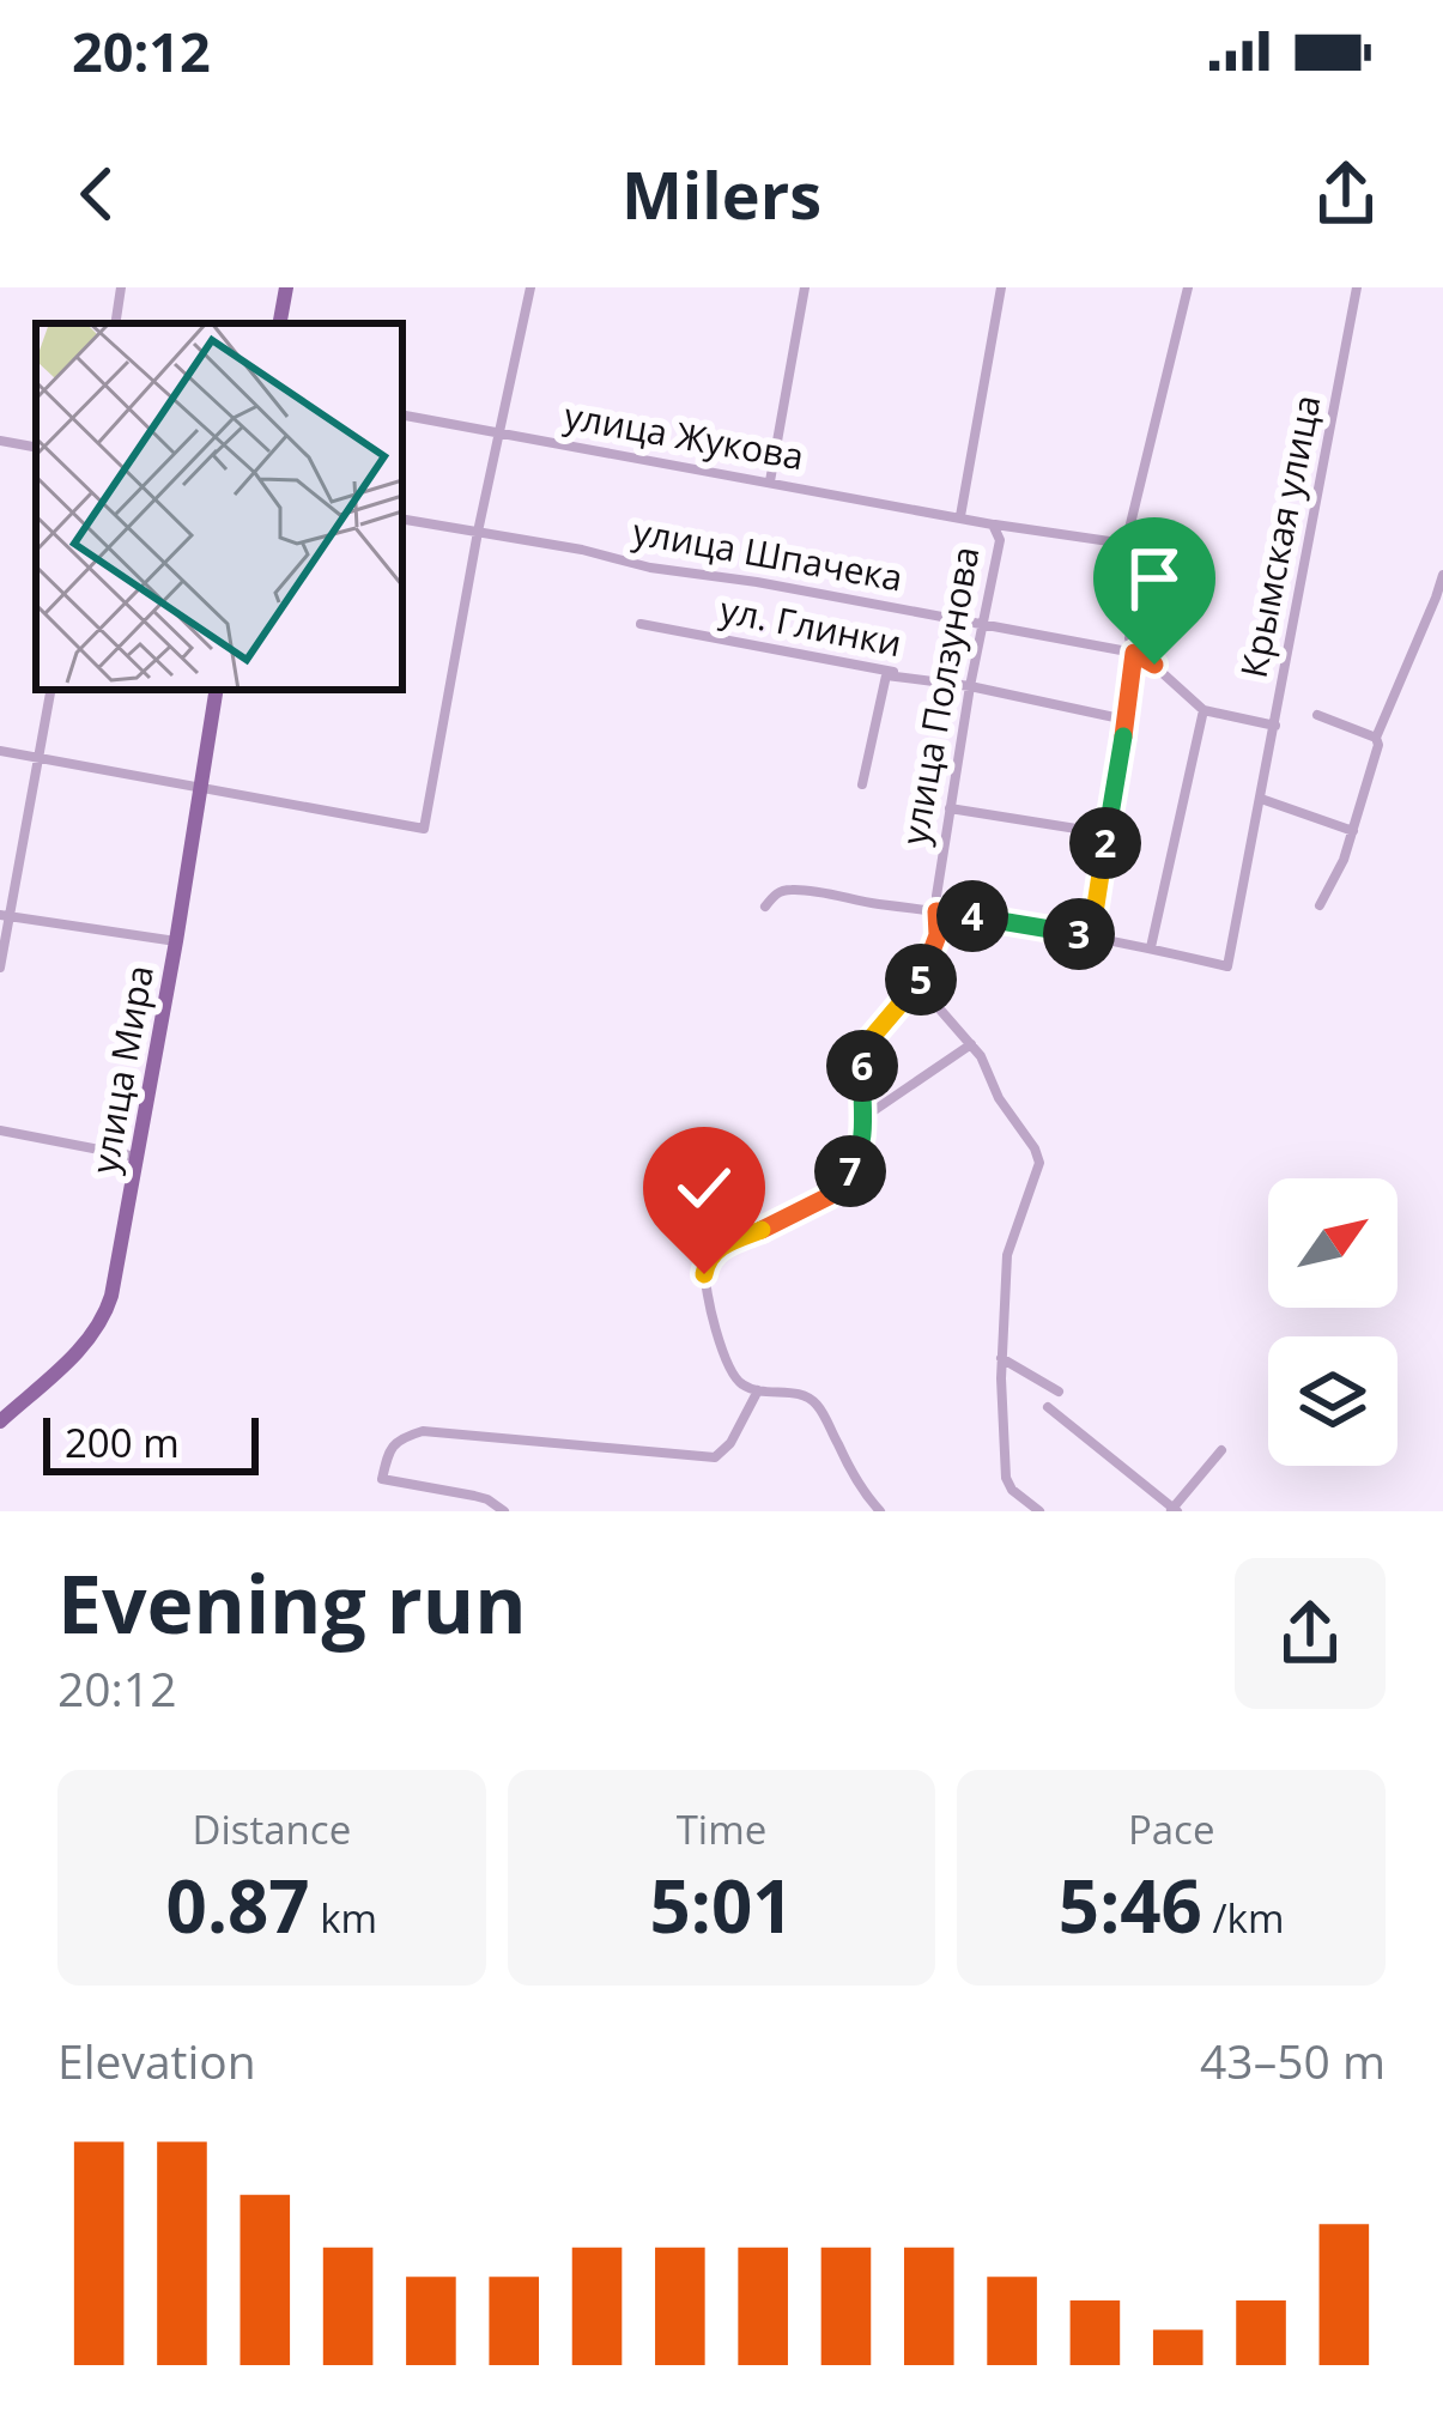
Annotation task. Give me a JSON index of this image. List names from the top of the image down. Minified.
{"streets":{"main road":["улица Мира"],"street":["улица Жукова","Крымская улица","улица Шпачека","ул. Глинки","улица Ползунова"]},"crossings":[["улица Жукова","улица Ползунова"],["Крымская улица","улица Шпачека"],["улица Шпачека","улица Ползунова"],["ул. Глинки","улица Ползунова"]],"scale_bar":"200 m","north":"top right","page":{"status":"20:12","header":"Milers","pins":["2","4","3","5","6","7"],"scale":"200 m","heading":["Evening run","20:12"],"stats":[["Distance","0.87 km"],["Time","5:01"],["Pace","5:46 /km"]],"chart":["Elevation","43–50 m"]}}
